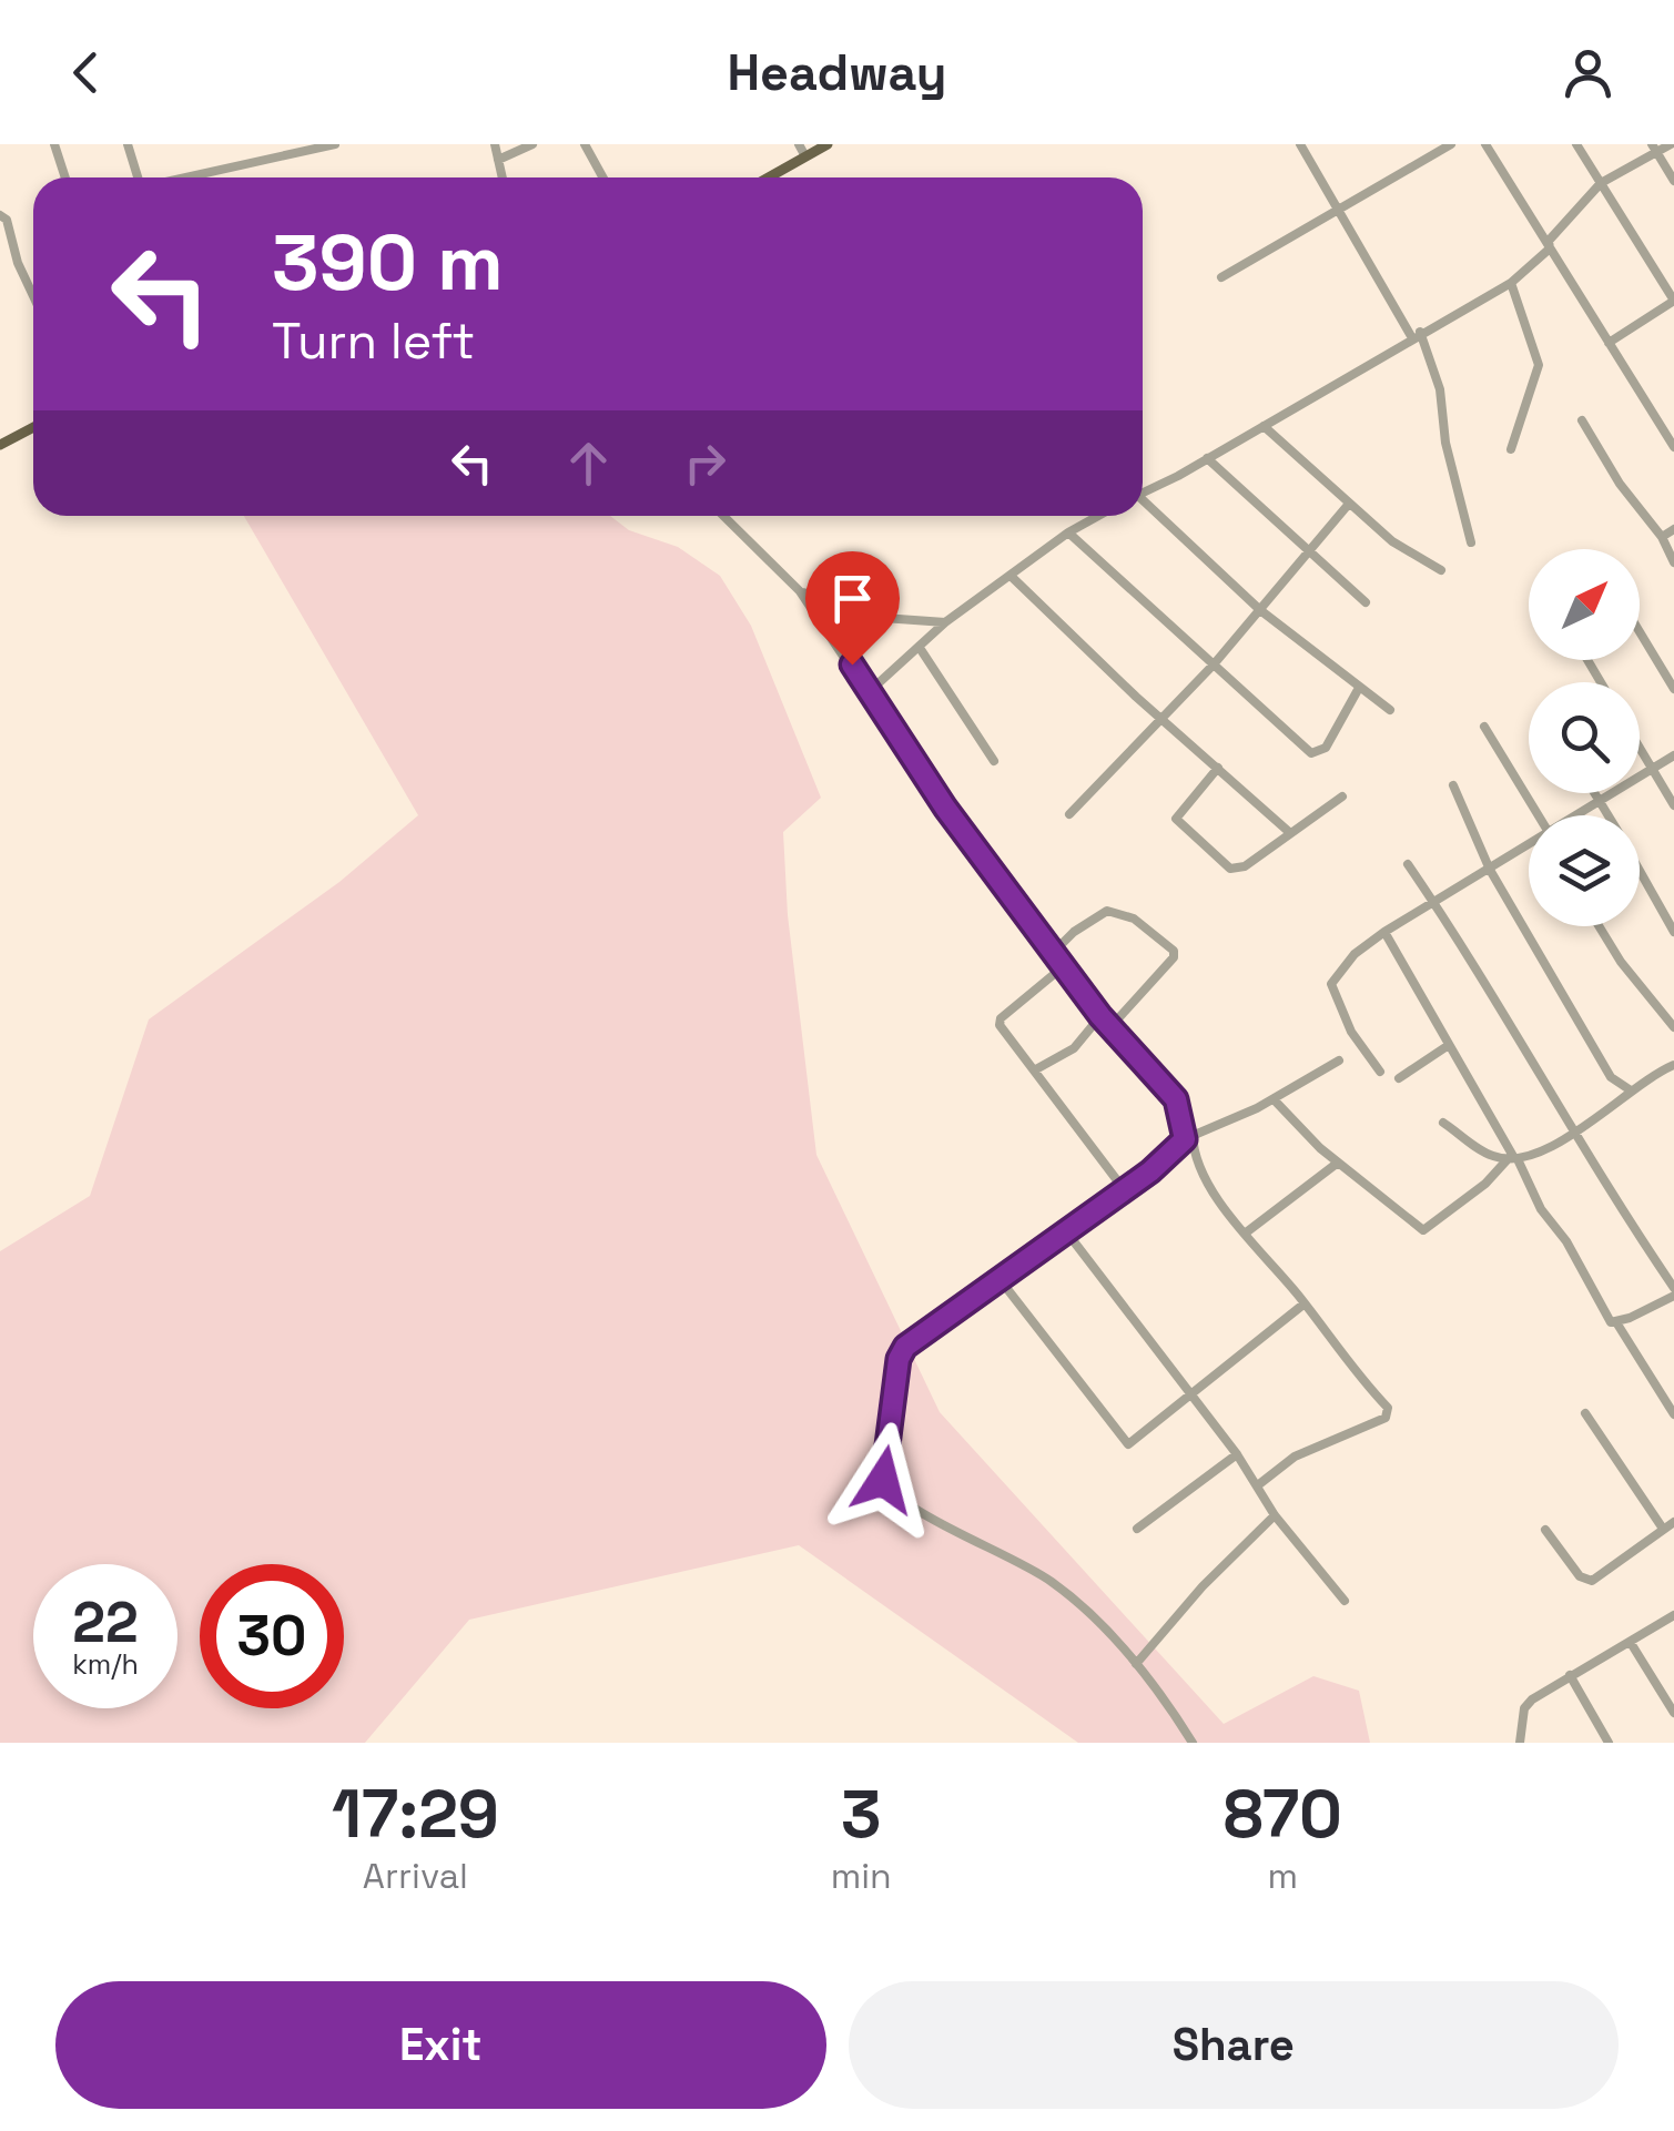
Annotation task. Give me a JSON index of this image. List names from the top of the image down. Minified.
{"north":"top right","page":{"header":"Headway","turn":["390 m","Turn left"],"speed":"22 km/h","limit":"30","eta":["17:29","Arrival","3","min","870","m"],"buttons":["Exit","Share"]}}
